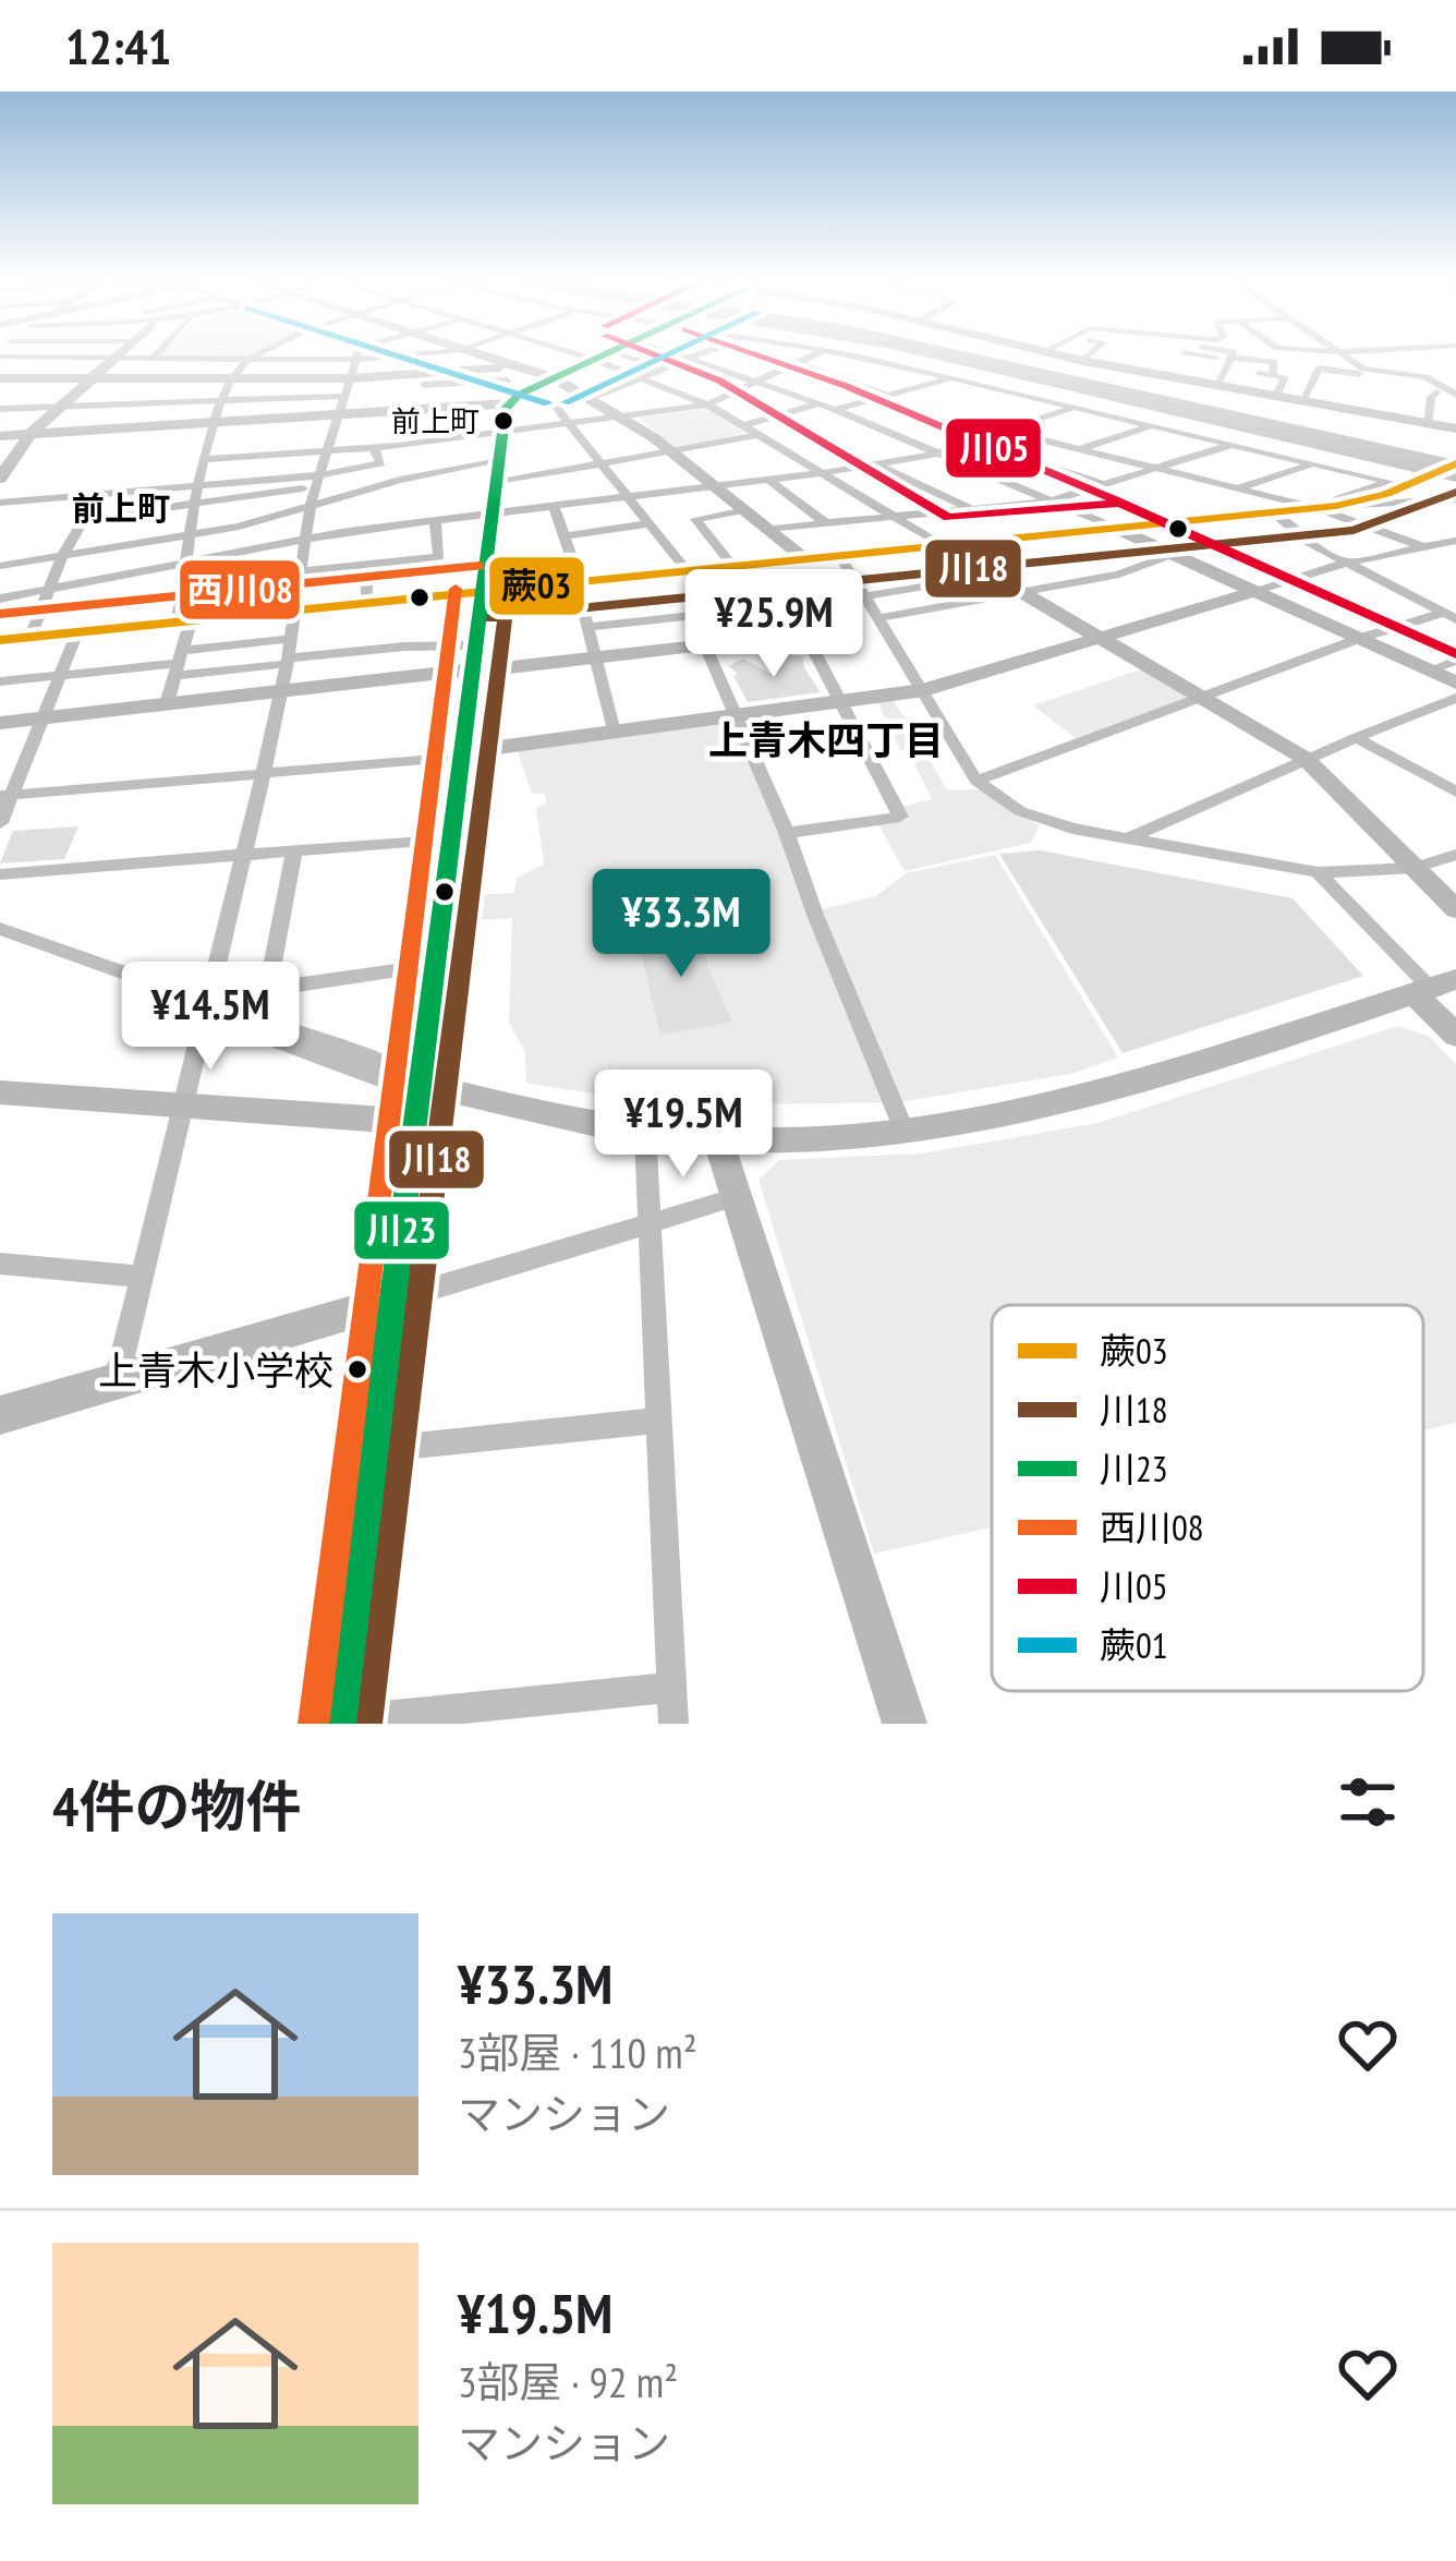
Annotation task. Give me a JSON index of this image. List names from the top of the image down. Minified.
{"districts":["前上町","上青木四丁目"],"places":["前上町","上青木小学校"],"lines":["transit line 川23","transit line 川05","transit line 蕨01","transit line 蕨03","transit line 川18","transit line 西川08"],"legend":["蕨03","川18","川23","西川08","川05","蕨01"],"page":{"status":"12:41","price":["¥25.9M","¥33.3M","¥14.5M","¥19.5M"],"heading":"4件の物件","list":[{"name":"¥33.3M","note":"3部屋 · 110 m² · マンション"},{"name":"¥19.5M","note":"3部屋 · 92 m² · マンション"}]}}
